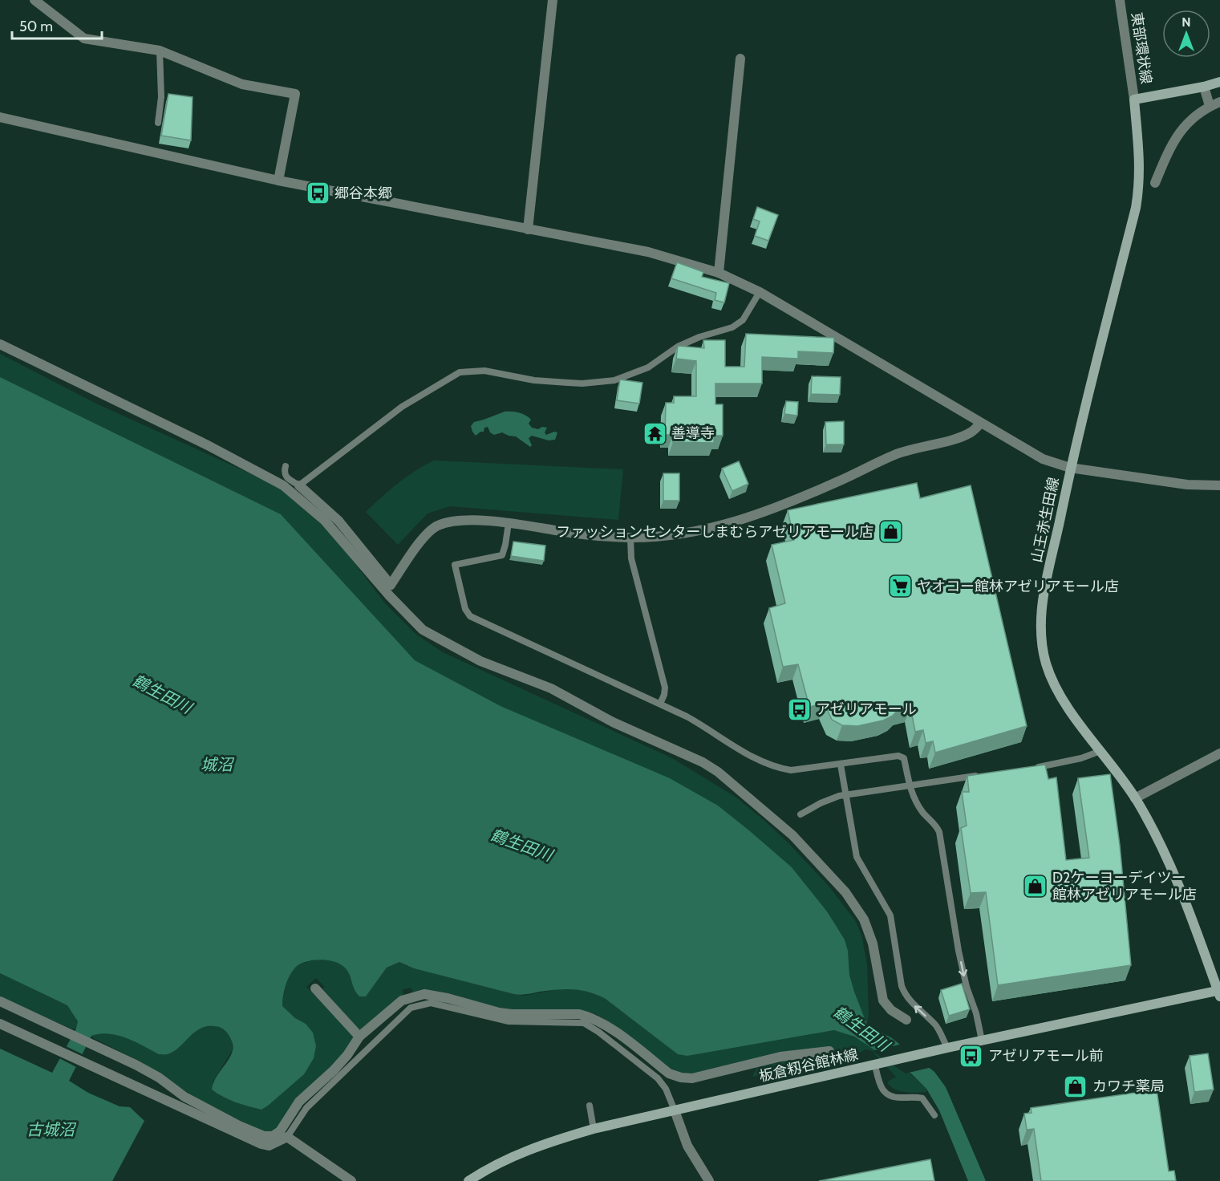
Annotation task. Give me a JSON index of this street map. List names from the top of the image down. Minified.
{"streets":{"main road":["山王赤生田線","板倉籾谷館林線"],"street":["東部環状線"]},"crossings":[["東部環状線","山王赤生田線"],["山王赤生田線","板倉籾谷館林線"]],"water":["鶴生田川","城沼","古城沼"],"places":{"bus stop":["郷谷本郷","アゼリアモール","アゼリアモール前"],"temple":["善導寺"],"shop":["ファッションセンターしまむらアゼリアモール店","D2ケーヨーデイツー 館林アゼリアモール店","カワチ薬局"],"supermarket":["ヤオコー館林アゼリアモール店"]},"scale_bar":"50 m","north":"top"}
